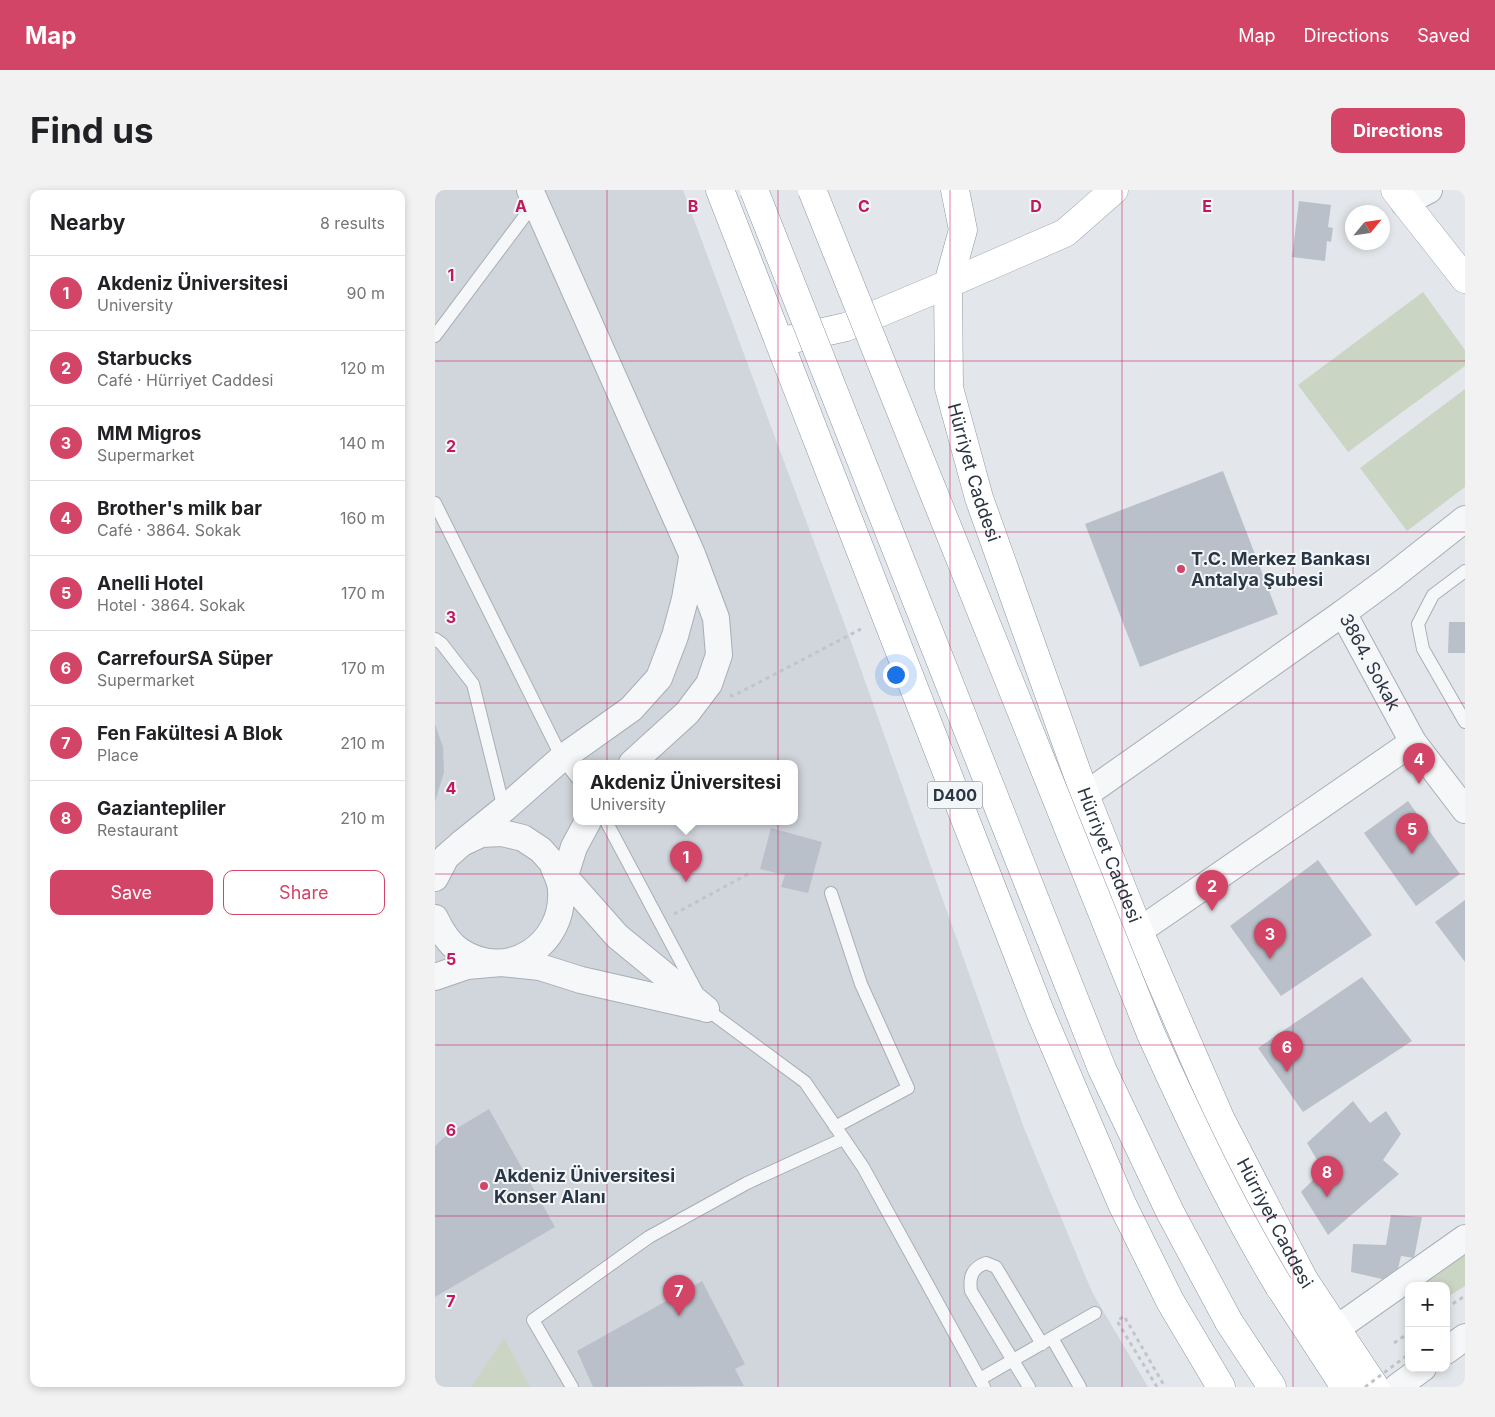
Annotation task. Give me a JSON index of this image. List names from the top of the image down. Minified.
{"streets":{"main road":["Hürriyet Caddesi","D400"],"street":["3864. Sokak"]},"places":["T.C. Merkez Bankası Antalya Şubesi","Akdeniz Üniversitesi Konser Alanı"],"north":"top right","page":{"header":"Map","nav":["Map","Directions","Saved"],"buttons":["Directions",["Save","Share"]],"title":"Find us","heading":["Nearby","8 results"],"list":[{"mark":"1","name":"Akdeniz Üniversitesi","note":"University","value":"90 m"},{"mark":"2","name":"Starbucks","note":"Café · Hürriyet Caddesi","value":"120 m"},{"mark":"3","name":"MM Migros","note":"Supermarket","value":"140 m"},{"mark":"4","name":"Brother's milk bar","note":"Café · 3864. Sokak","value":"160 m"},{"mark":"5","name":"Anelli Hotel","note":"Hotel · 3864. Sokak","value":"170 m"},{"mark":"6","name":"CarrefourSA Süper","note":"Supermarket","value":"170 m"},{"mark":"7","name":"Fen Fakültesi A Blok","note":"Place","value":"210 m"},{"mark":"8","name":"Gaziantepliler","note":"Restaurant","value":"210 m"}],"pins":["4","5","1","2","3","6","8","7"],"popup":["Akdeniz Üniversitesi","University"],"map_buttons":["+","−"]},"grid":{"columns":["A","B","C","D","E"],"rows":["1","2","3","4","5","6","7"]}}
